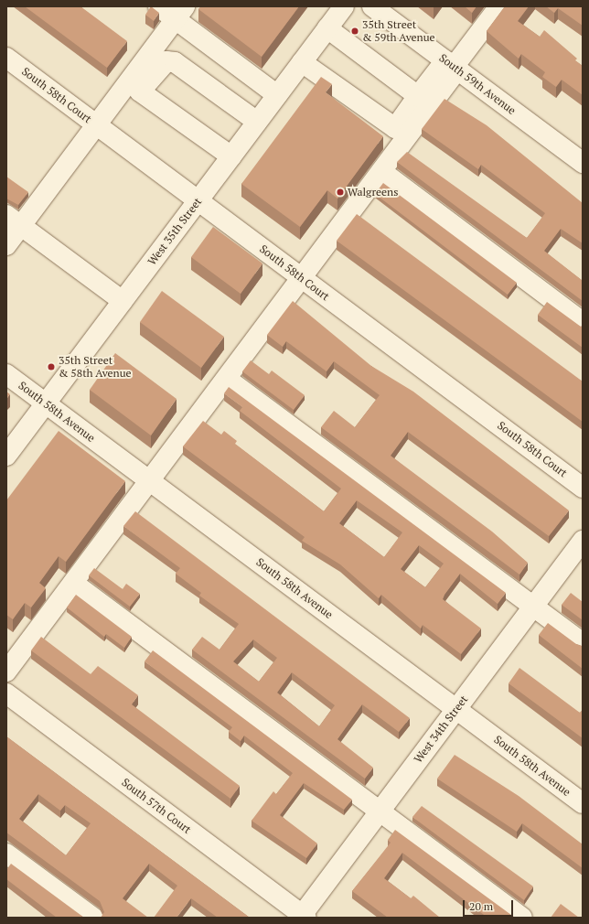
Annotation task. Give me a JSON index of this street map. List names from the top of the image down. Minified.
{"streets":{"street":["South 59th Avenue","South 58th Court","West 35th Street","South 58th Avenue","West 34th Street","South 57th Court"]},"crossings":[["South 58th Court","West 35th Street"],["West 35th Street","South 58th Avenue"],["South 58th Avenue","West 34th Street"],["West 34th Street","South 57th Court"]],"places":["35th Street & 59th Avenue","Walgreens","35th Street & 58th Avenue"],"scale_bar":"20 m"}
